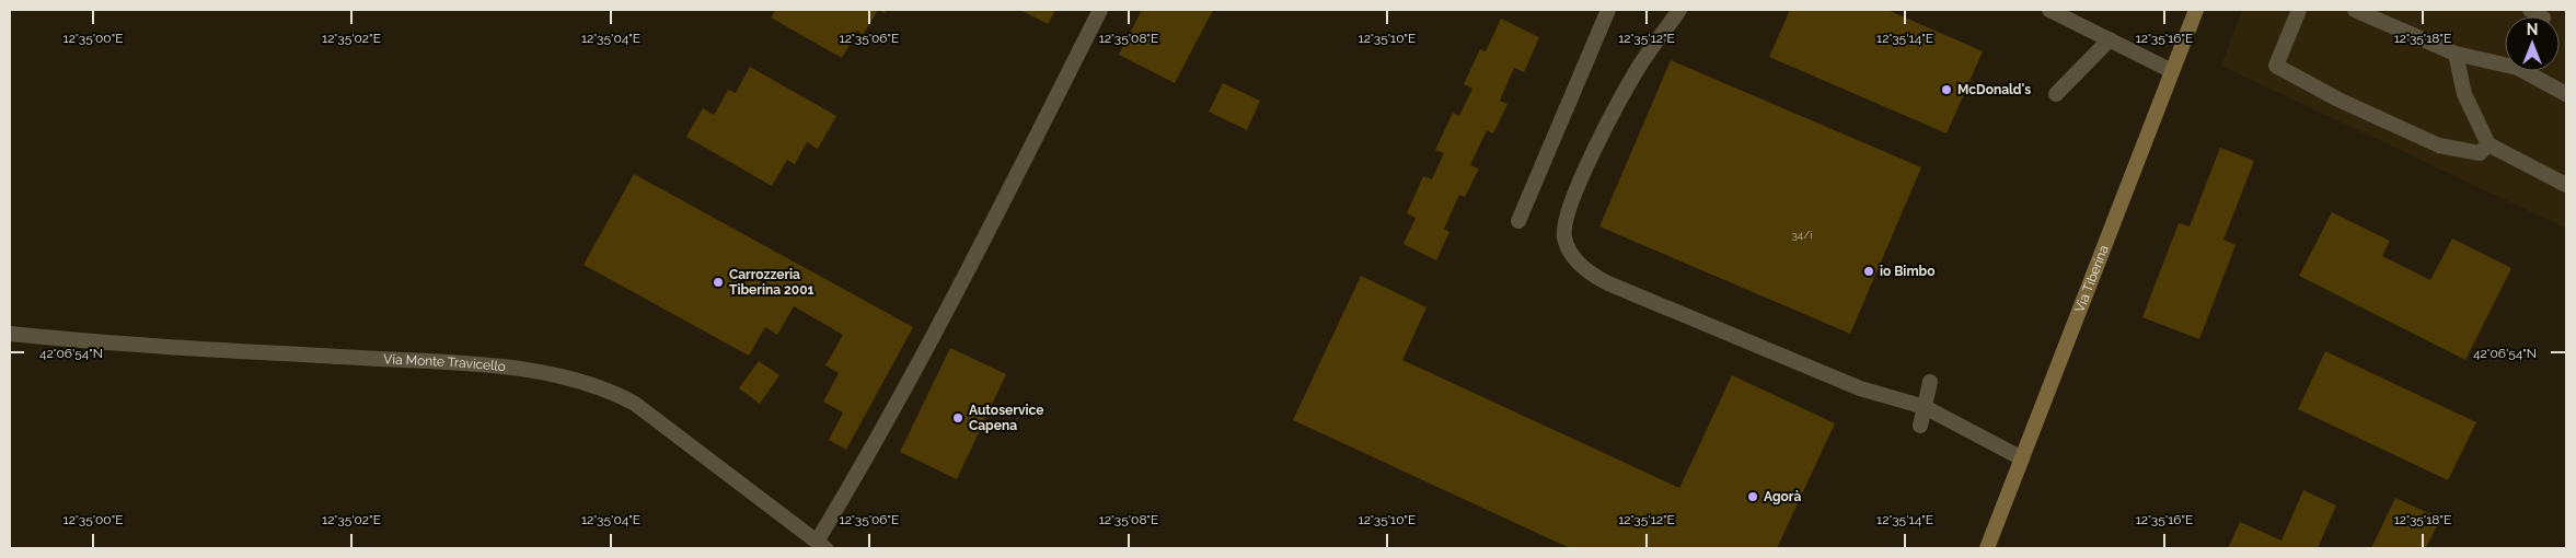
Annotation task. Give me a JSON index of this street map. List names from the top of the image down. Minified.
{"streets":{"main road":["Via Tiberina"],"street":["Via Monte Travicello"]},"places":["McDonald's","io Bimbo","Carrozzeria Tiberina 2001","Autoservice Capena","Agorà"],"house_numbers":["34/i"],"north":"top","coordinates":["12°35'00\"E","12°35'02\"E","12°35'04\"E","12°35'06\"E","12°35'08\"E","12°35'10\"E","12°35'12\"E","12°35'14\"E","12°35'16\"E","12°35'18\"E","42°06'54\"N"]}
